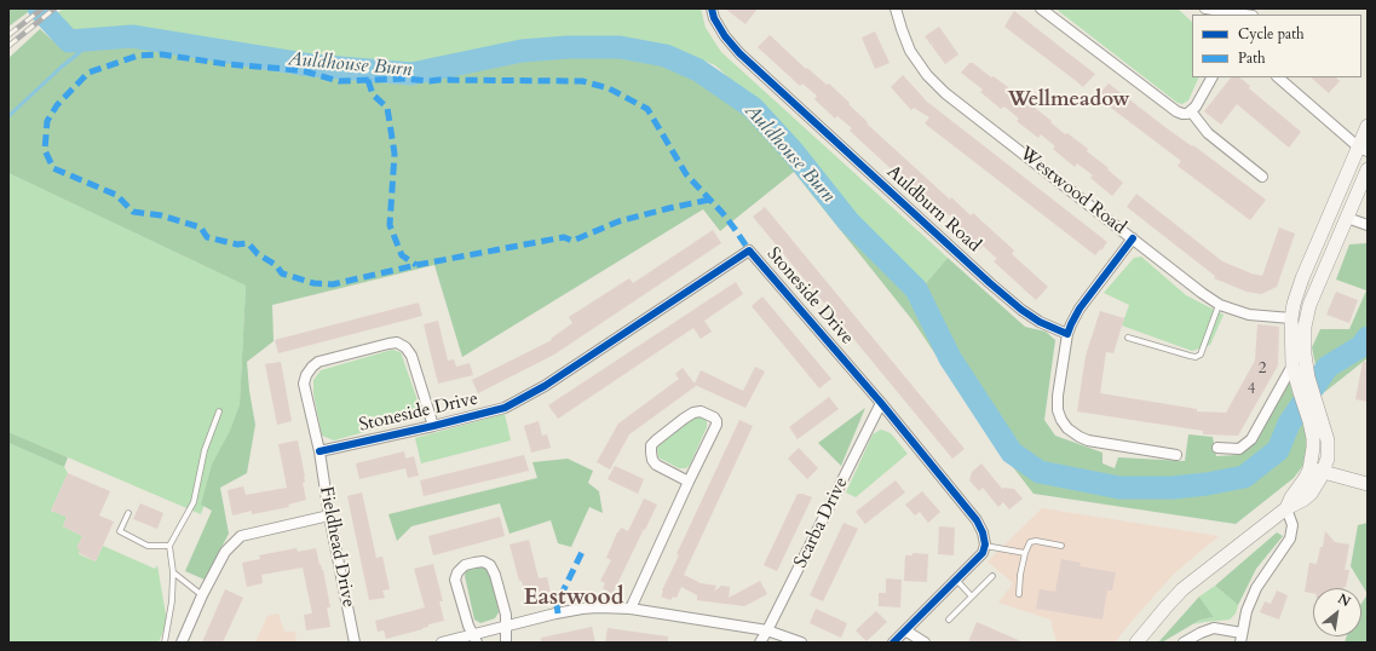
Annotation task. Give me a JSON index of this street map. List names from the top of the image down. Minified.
{"streets":{"street":["Westwood Road","Auldburn Road","Stoneside Drive","Scarba Drive","Fieldhead Drive"]},"crossings":[["Stoneside Drive","Scarba Drive"],["Stoneside Drive","Fieldhead Drive"]],"districts":["Wellmeadow","Eastwood"],"water":["Auldhouse Burn"],"house_numbers":["2","4"],"legend":["Cycle path","Path"],"north":"top right"}
